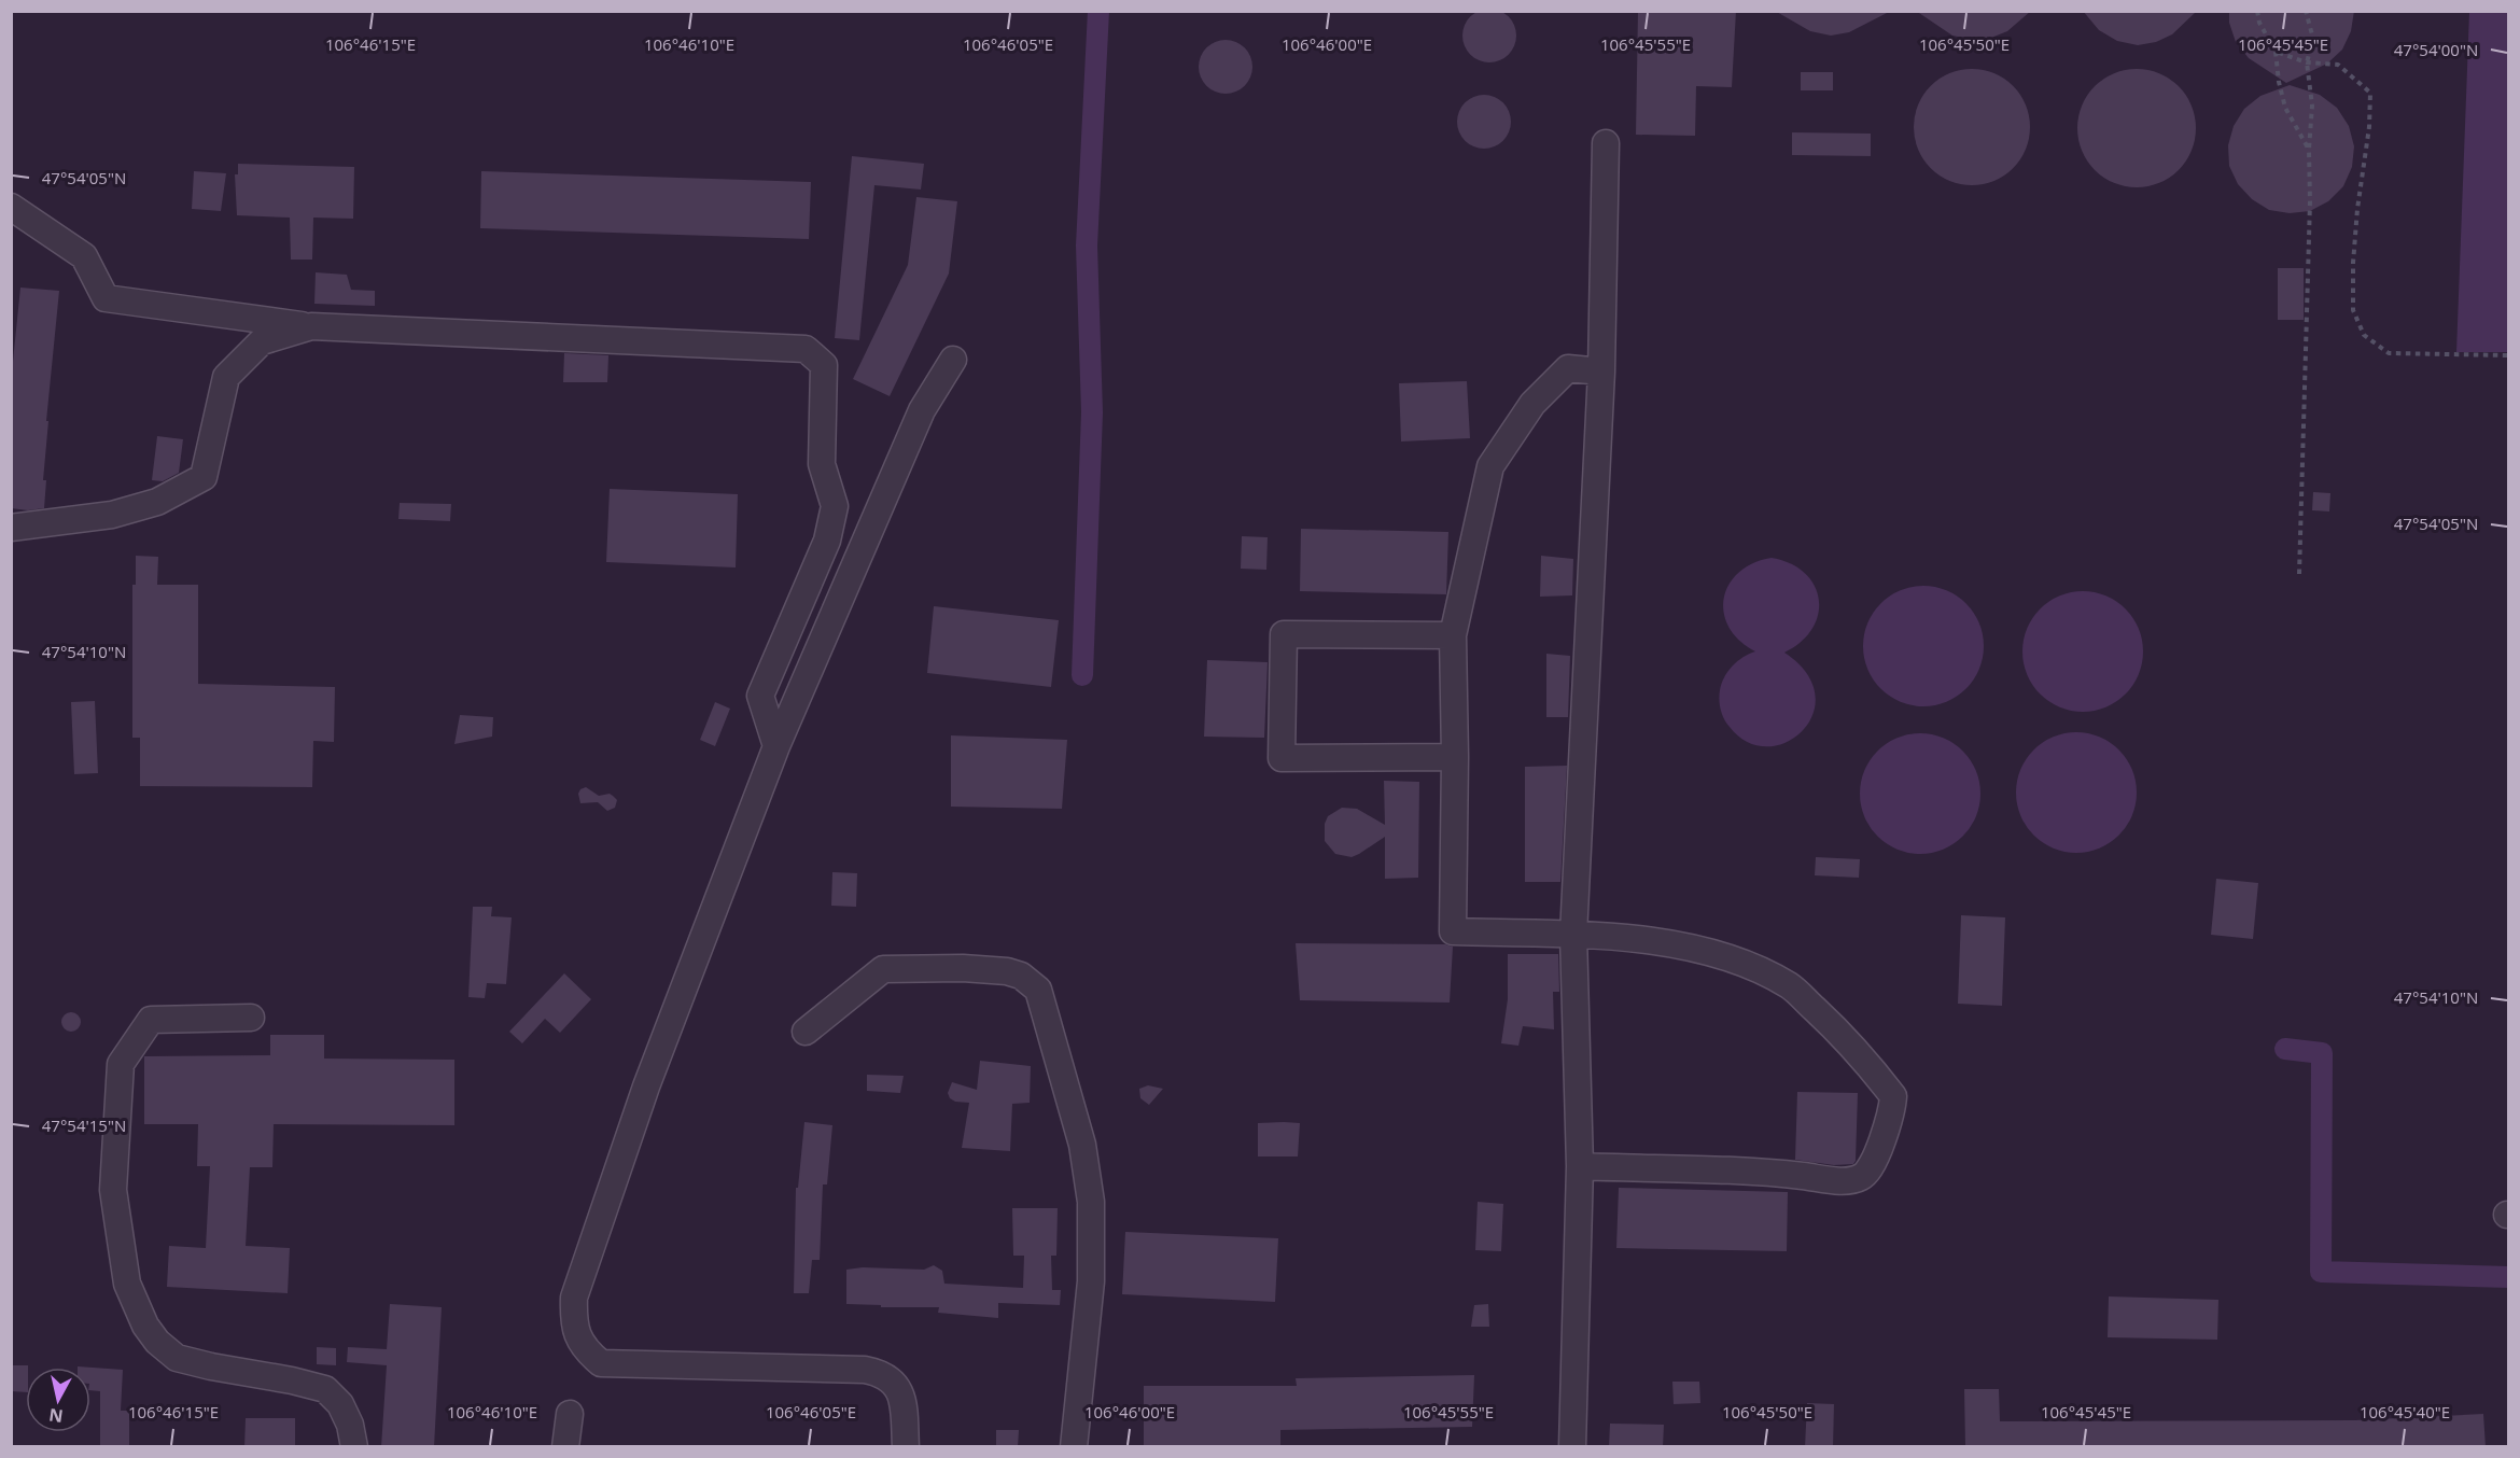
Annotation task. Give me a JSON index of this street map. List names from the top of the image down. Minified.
{"north":"bottom","coordinates":["106°46'15\"E","106°46'10\"E","106°46'05\"E","106°46'00\"E","106°45'55\"E","106°45'50\"E","106°45'45\"E","47°54'00\"N","47°54'05\"N","47°54'10\"N","47°54'15\"N","106°45'40\"E"]}
